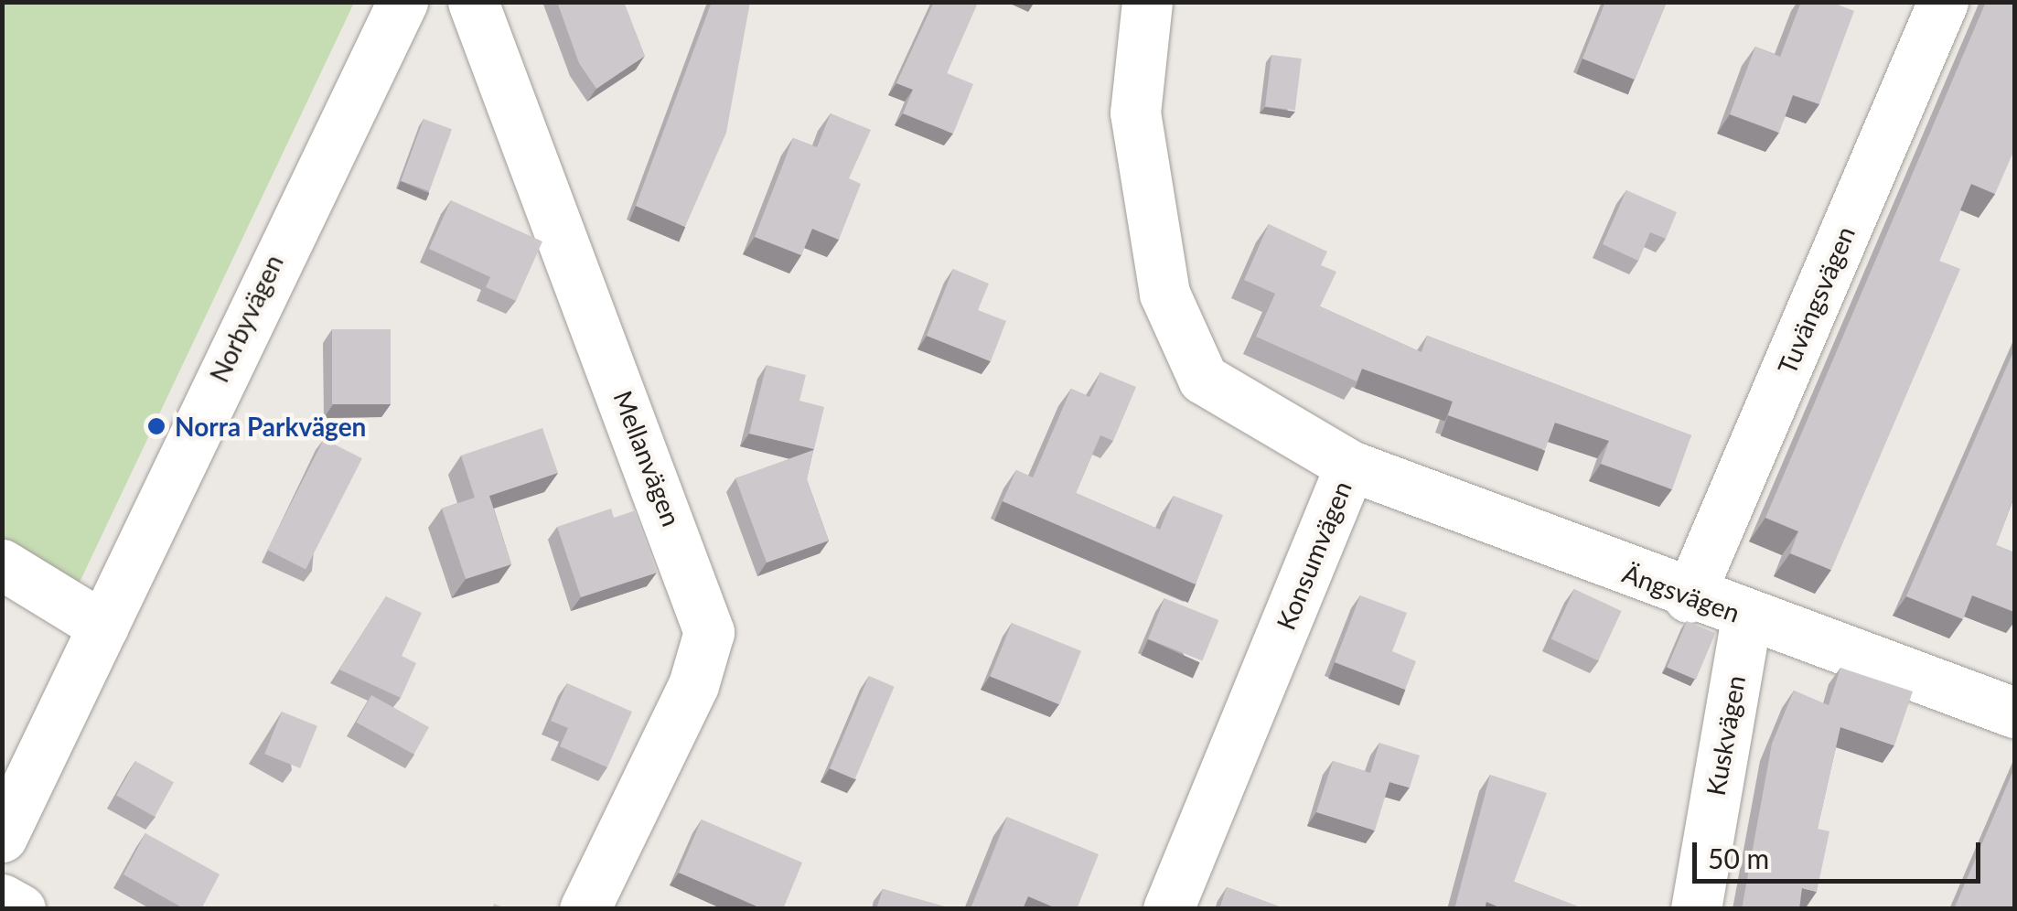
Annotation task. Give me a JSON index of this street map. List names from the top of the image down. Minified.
{"streets":{"street":["Tuvängsvägen","Norbyvägen","Mellanvägen","Konsumvägen","Ängsvägen","Kuskvägen"]},"crossings":[["Tuvängsvägen","Ängsvägen"],["Konsumvägen","Ängsvägen"],["Ängsvägen","Kuskvägen"]],"places":["Norra Parkvägen"],"scale_bar":"50 m"}
